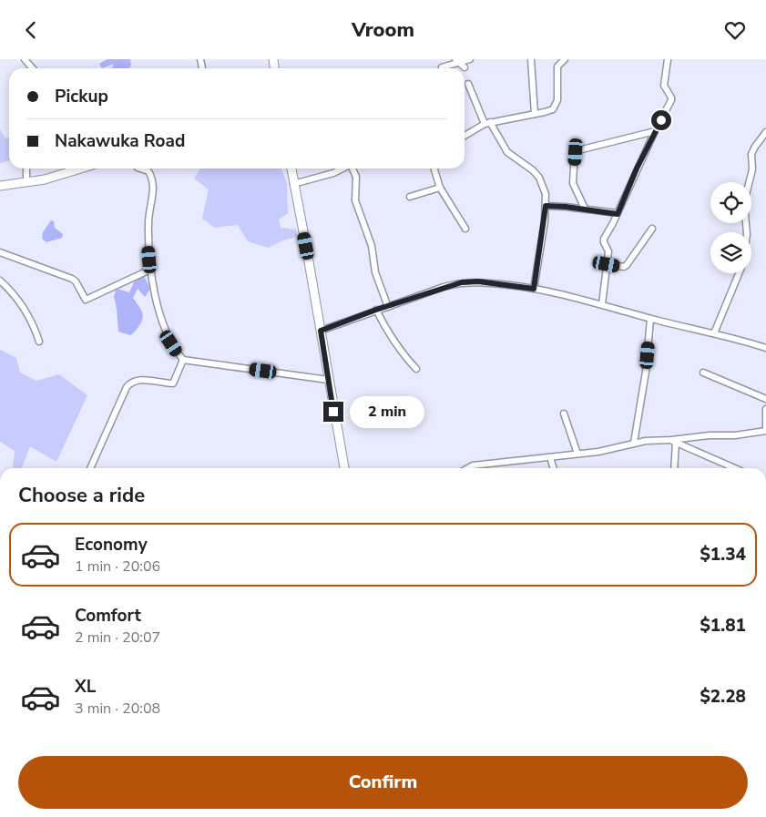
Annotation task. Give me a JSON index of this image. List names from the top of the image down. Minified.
{"page":{"header":"Vroom","banner":["Pickup","Nakawuka Road"],"bubble":"2 min","heading":"Choose a ride","list":[{"name":"Economy","note":"1 min · 20:06","value":"$1.34"},{"name":"Comfort","note":"2 min · 20:07","value":"$1.81"},{"name":"XL","note":"3 min · 20:08","value":"$2.28"}],"buttons":"Confirm"}}
